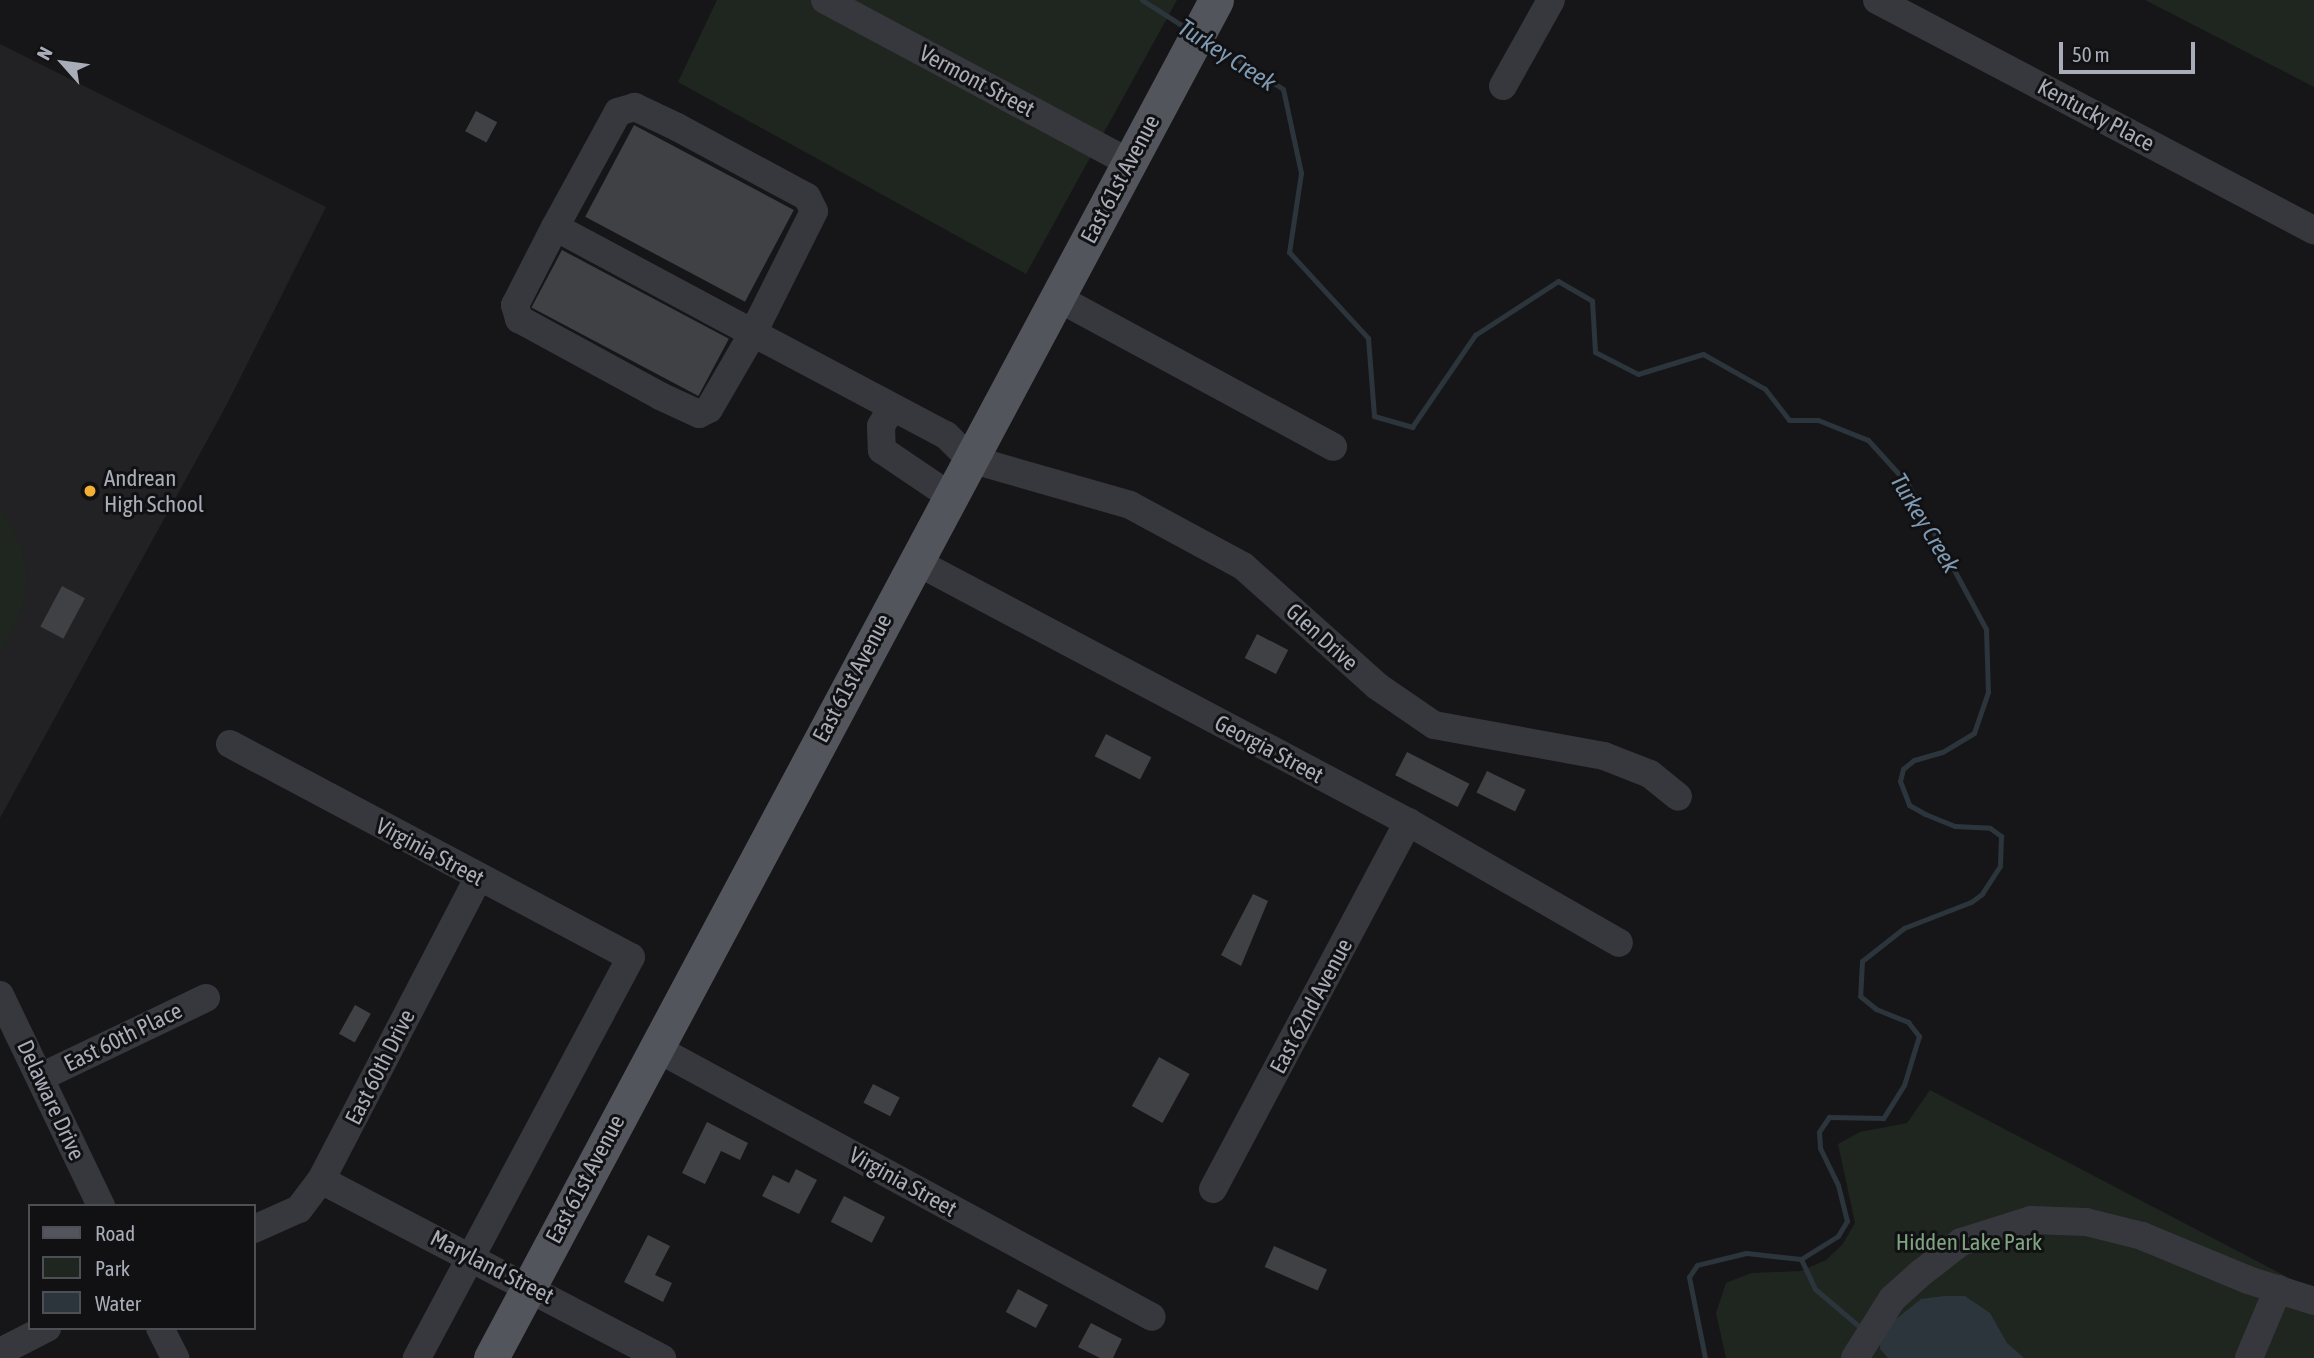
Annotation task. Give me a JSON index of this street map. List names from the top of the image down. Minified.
{"streets":{"main road":["East 61st Avenue"],"street":["Vermont Street","Kentucky Place","Glen Drive","Georgia Street","Virginia Street","East 62nd Avenue","East 60th Place","East 60th Drive","Delaware Drive","Maryland Street"]},"crossings":[["Vermont Street","East 61st Avenue"],["East 61st Avenue","Glen Drive"],["East 61st Avenue","Georgia Street"],["East 61st Avenue","Virginia Street"],["East 61st Avenue","Maryland Street"],["Georgia Street","East 62nd Avenue"],["Virginia Street","East 60th Drive"],["Virginia Street","Maryland Street"],["East 60th Place","Delaware Drive"],["East 60th Drive","Maryland Street"]],"water":["Turkey Creek"],"parks":["Hidden Lake Park"],"places":["Andrean High School"],"legend":["Road","Park","Water"],"scale_bar":"50 m","north":"top left"}
